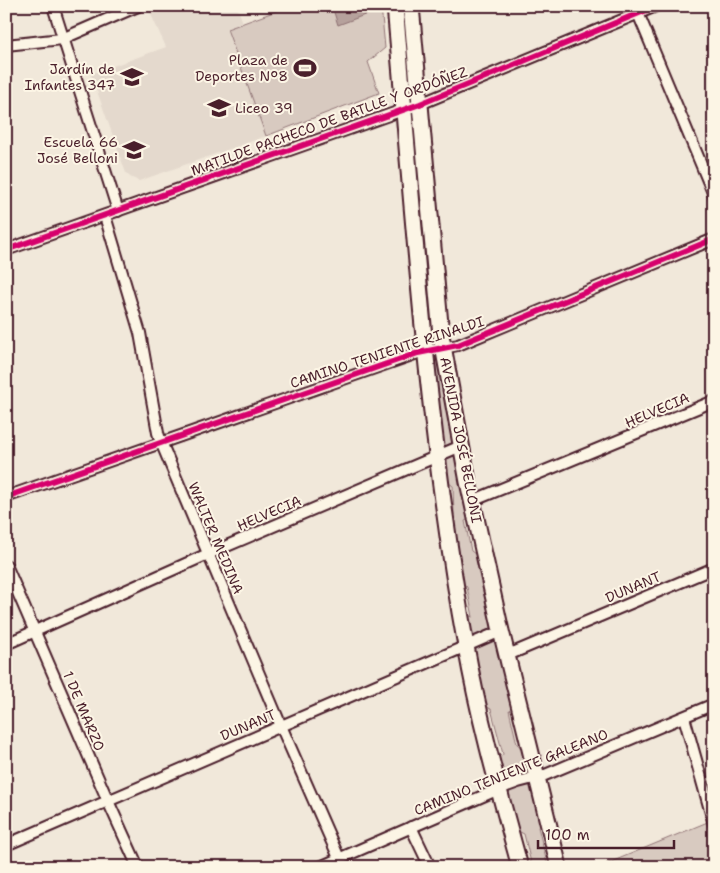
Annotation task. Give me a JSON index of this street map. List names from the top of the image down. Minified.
{"streets":{"main road":["AVENIDA JOSÉ BELLONI"],"street":["MATILDE PACHECO DE BATLLE Y ORDÓÑEZ","CAMINO TENIENTE RINALDI","HELVECIA","WALTER MEDINA","DUNANT","1 DE MARZO","CAMINO TENIENTE GALEANO"]},"crossings":[["MATILDE PACHECO DE BATLLE Y ORDÓÑEZ","AVENIDA JOSÉ BELLONI"],["MATILDE PACHECO DE BATLLE Y ORDÓÑEZ","WALTER MEDINA"],["CAMINO TENIENTE RINALDI","AVENIDA JOSÉ BELLONI"],["CAMINO TENIENTE RINALDI","WALTER MEDINA"],["HELVECIA","AVENIDA JOSÉ BELLONI"],["HELVECIA","WALTER MEDINA"],["HELVECIA","1 DE MARZO"],["AVENIDA JOSÉ BELLONI","DUNANT"],["AVENIDA JOSÉ BELLONI","CAMINO TENIENTE GALEANO"],["WALTER MEDINA","DUNANT"],["WALTER MEDINA","CAMINO TENIENTE GALEANO"],["DUNANT","1 DE MARZO"]],"places":{"sports":["Plaza de Deportes N°8"],"school or university":["Jardín de Infantes 347","Liceo 39","Escuela 66 José Belloni"]},"scale_bar":"100 m"}
